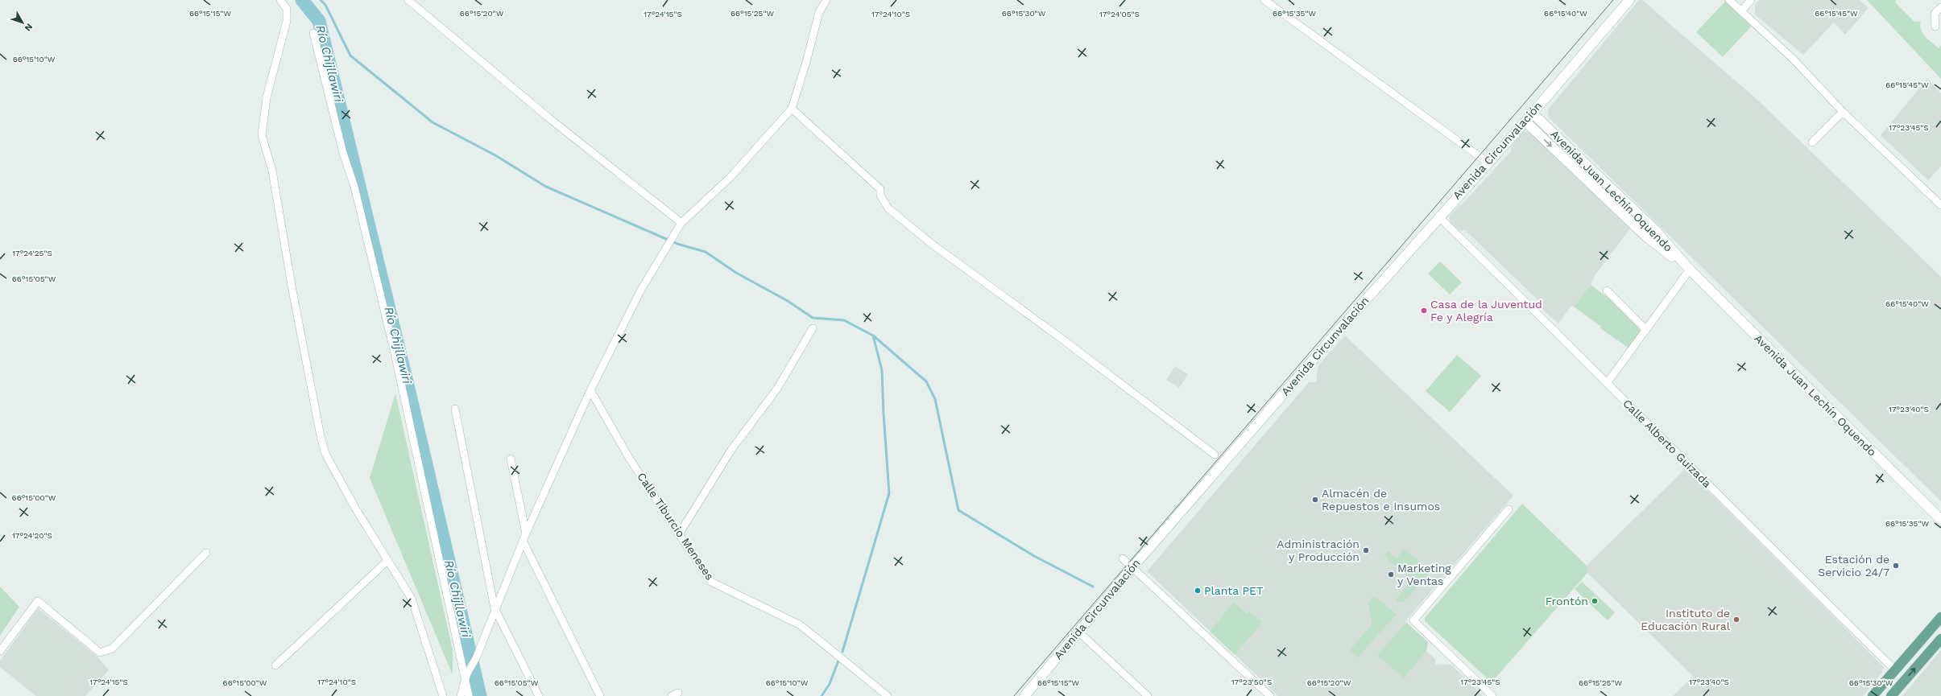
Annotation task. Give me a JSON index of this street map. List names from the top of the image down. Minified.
{"streets":{"street":["Avenida Circunvalación","Avenida Juan Lechín Oquendo","Calle Alberto Guizada","Calle Tiburcio Meneses"]},"crossings":[["Avenida Circunvalación","Avenida Juan Lechín Oquendo"],["Avenida Circunvalación","Calle Alberto Guizada"]],"water":["Río Chijllawiri"],"places":["Casa de la Juventud Fe y Alegría","Almacén de Repuestos e Insumos","Administración y Producción","Estación de Servicio 24/7","Marketing y Ventas","Planta PET","Frontón","Instituto de Educación Rural"],"north":"bottom right","coordinates":["66°15'45\"W","66°15'20\"W","66°15'30\"W","66°15'40\"W","66°15'15\"W","66°15'25\"W","66°15'35\"W","17°24'15\"S","17°24'10\"S","17°24'05\"S","66°15'10\"W","17°23'45\"S","17°24'25\"S","66°15'05\"W","17°23'40\"S","66°15'00\"W","17°24'20\"S","17°23'50\"S"]}
